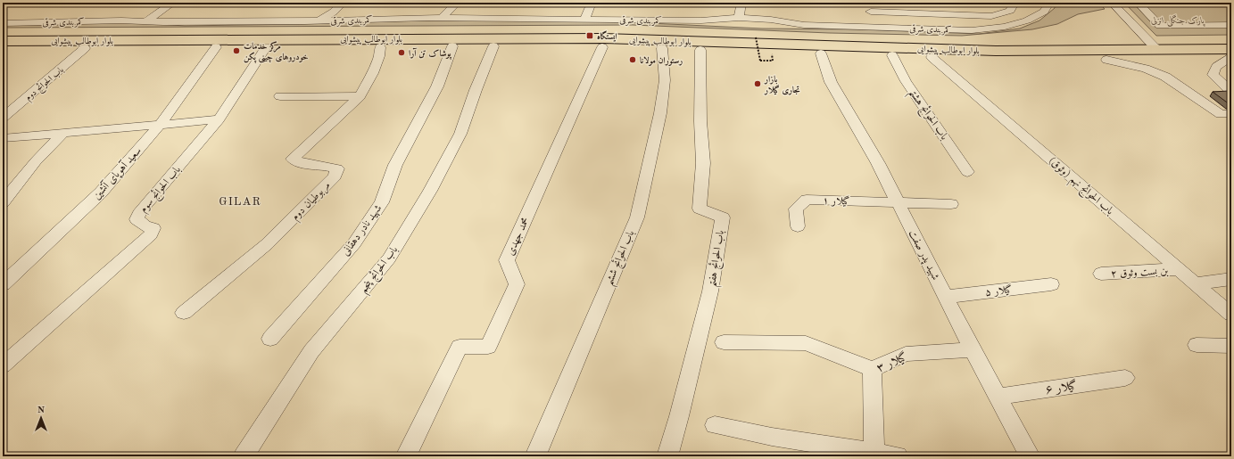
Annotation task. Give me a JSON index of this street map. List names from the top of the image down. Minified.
{"streets":{"highway":["بلوار ابوطالب پیشوایی"],"street":["کمربندی شرقی","باب الحوائج دوم","باب الحوائج هشتم","سعید آهوپای آتشین","باب الحوائج نهم (وثوق)","باب الحوائج سوم","مربوطیان دوم","گیلار ۱","شهید نادر دهقانی","محمد جهدی","شهید پدر صفت","باب الحوائج ششم","باب الحوائج هفتم","باب الحوائج پنجم","بن بست وثوق ۲","گیلار ۵","گیلار ۳","گیلار ۶"]},"crossings":[["بلوار ابوطالب پیشوایی","باب الحوائج دوم"],["بلوار ابوطالب پیشوایی","باب الحوائج هشتم"],["بلوار ابوطالب پیشوایی","سعید آهوپای آتشین"],["بلوار ابوطالب پیشوایی","باب الحوائج نهم (وثوق)"],["بلوار ابوطالب پیشوایی","باب الحوائج سوم"],["بلوار ابوطالب پیشوایی","مربوطیان دوم"],["بلوار ابوطالب پیشوایی","شهید نادر دهقانی"],["بلوار ابوطالب پیشوایی","محمد جهدی"],["بلوار ابوطالب پیشوایی","شهید پدر صفت"],["بلوار ابوطالب پیشوایی","باب الحوائج ششم"],["بلوار ابوطالب پیشوایی","باب الحوائج هفتم"],["بلوار ابوطالب پیشوایی","باب الحوائج پنجم"],["باب الحوائج نهم (وثوق)","بن بست وثوق ۲"],["گیلار ۱","شهید پدر صفت"],["شهید پدر صفت","گیلار ۵"],["شهید پدر صفت","گیلار ۳"],["شهید پدر صفت","گیلار ۶"]],"districts":["GILAR"],"parks":["پارک جنگلی انزلی"],"places":{"transit":["ایستگاه"],"other":["مرکز خدمات خودروهای چینی پکن","پوشاک تن آرا","رستوران مولانا","بازار تجاری گیلار"]},"north":"top"}
